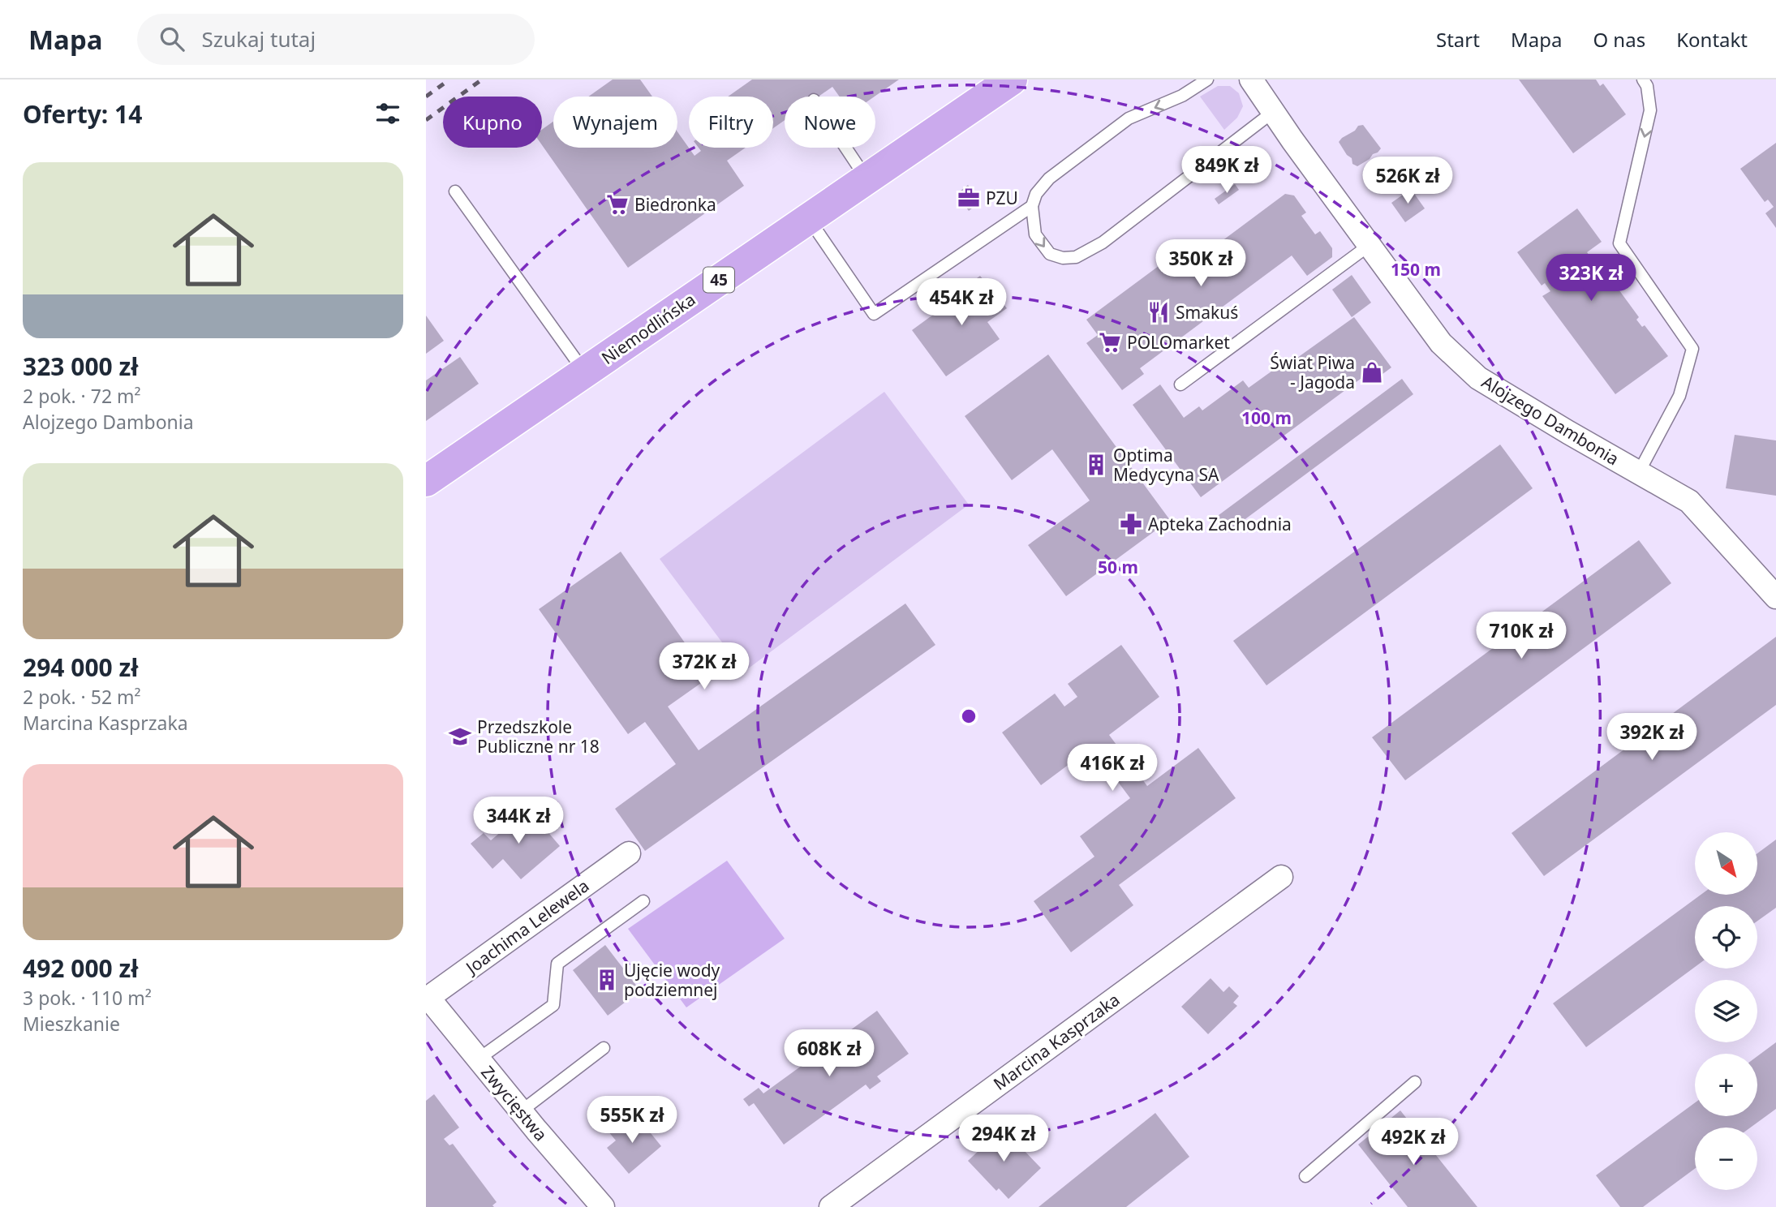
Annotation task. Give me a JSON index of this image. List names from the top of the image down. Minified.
{"streets":{"main road":["45","Niemodlińska"],"street":["Alojzego Dambonia","Joachima Lelewela","Marcina Kasprzaka","Zwycięstwa"]},"crossings":[["Joachima Lelewela","Zwycięstwa"]],"places":{"office":["PZU"],"supermarket":["Biedronka","POLOmarket"],"restaurant":["Smakuś"],"shop":["Świat Piwa - Jagoda"],"building":["Optima Medycyna SA","Ujęcie wody podziemnej"],"pharmacy":["Apteka Zachodnia"],"school or university":["Przedszkole Publiczne nr 18"]},"north":"bottom right","page":{"header":"Mapa","search":"Szukaj tutaj","nav":["Start","Mapa","O nas","Kontakt"],"heading":"Oferty: 14","chip":["Kupno","Wynajem","Filtry","Nowe"],"price":["849K zł","526K zł","350K zł","323K zł","454K zł","710K zł","372K zł","392K zł","416K zł","344K zł","608K zł","555K zł","294K zł","492K zł"],"list":[{"name":"323 000 zł","note":"2 pok. · 72 m² · Alojzego Dambonia"},{"name":"294 000 zł","note":"2 pok. · 52 m² · Marcina Kasprzaka"},{"name":"492 000 zł","note":"3 pok. · 110 m² · Mieszkanie"}],"map_buttons":["+","−"]},"rings":["150 m","100 m","50 m"]}
